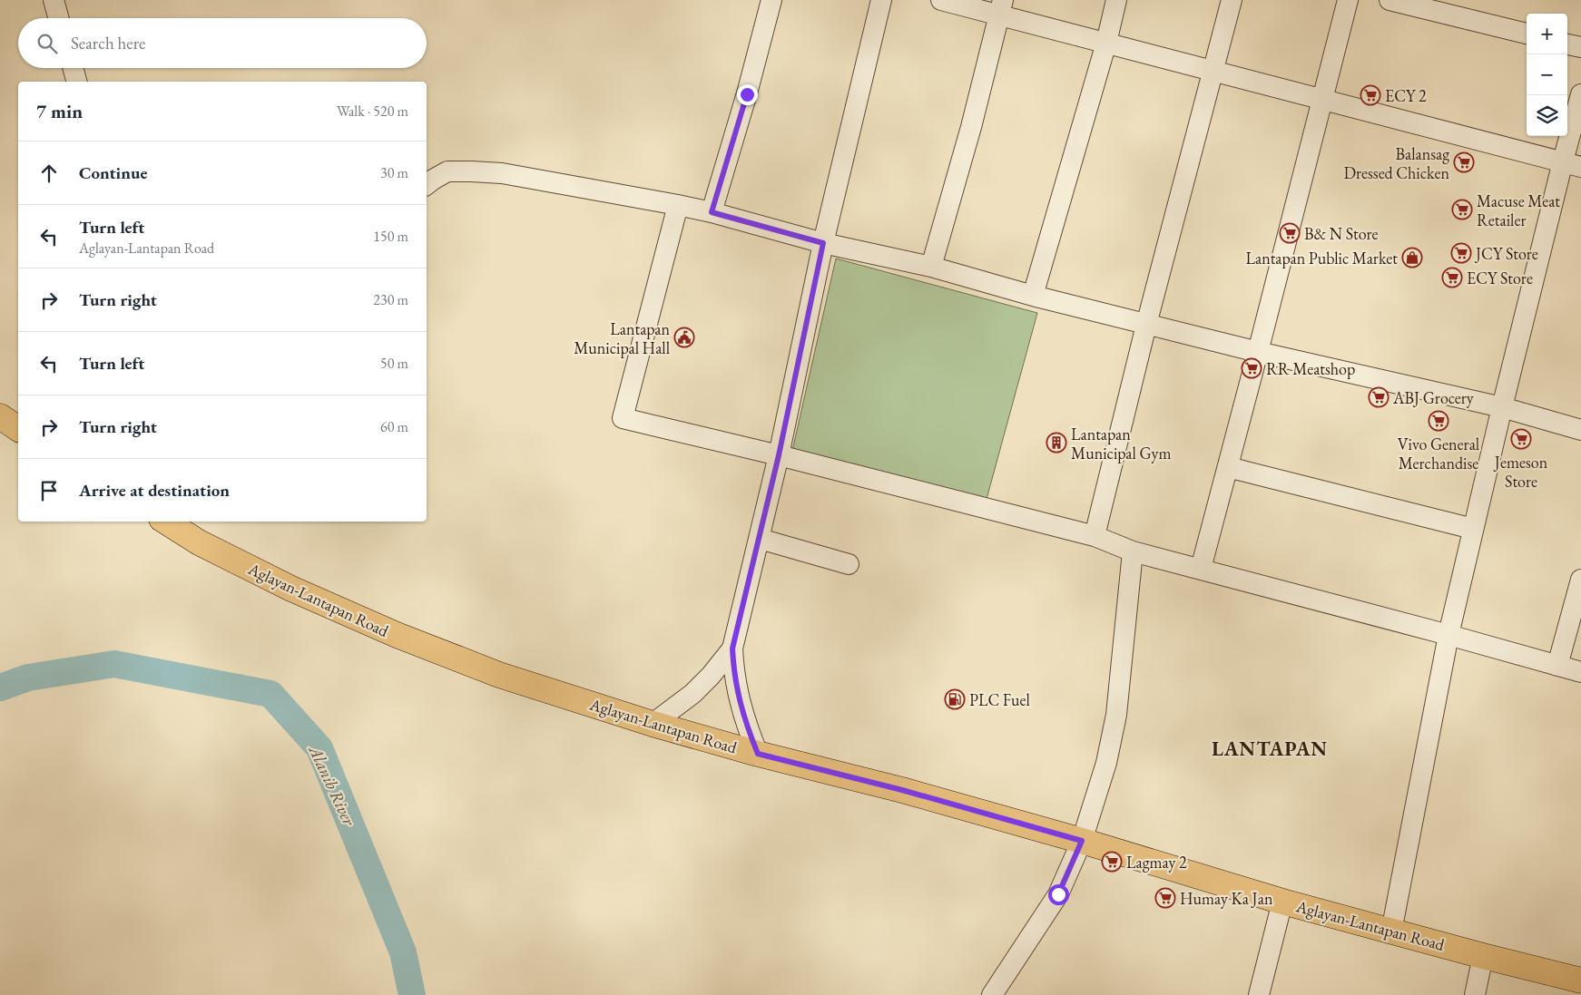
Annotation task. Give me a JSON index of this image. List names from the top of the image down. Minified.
{"streets":{"main road":["Aglayan-Lantapan Road"]},"districts":["LANTAPAN"],"water":["Alanib River"],"places":{"supermarket":["ECY 2","Balansag Dressed Chicken","Macuse Meat Retailer","B& N Store","JCY Store","ECY Store","RR Meatshop","ABJ Grocery","Vivo General Merchandise","Jemeson Store","Lagmay 2","Humay Ka Jan"],"shop":["Lantapan Public Market"],"public building":["Lantapan Municipal Hall"],"building":["Lantapan Municipal Gym"],"fuel station":["PLC Fuel"]},"page":{"map_buttons":["+","−"],"search":"Search here","heading":["7 min","Walk · 520 m"],"list":[["Continue","30 m"],["Turn left","Aglayan-Lantapan Road","150 m"],["Turn right","230 m"],["Turn left","50 m"],["Turn right","60 m"],"Arrive at destination"]}}
